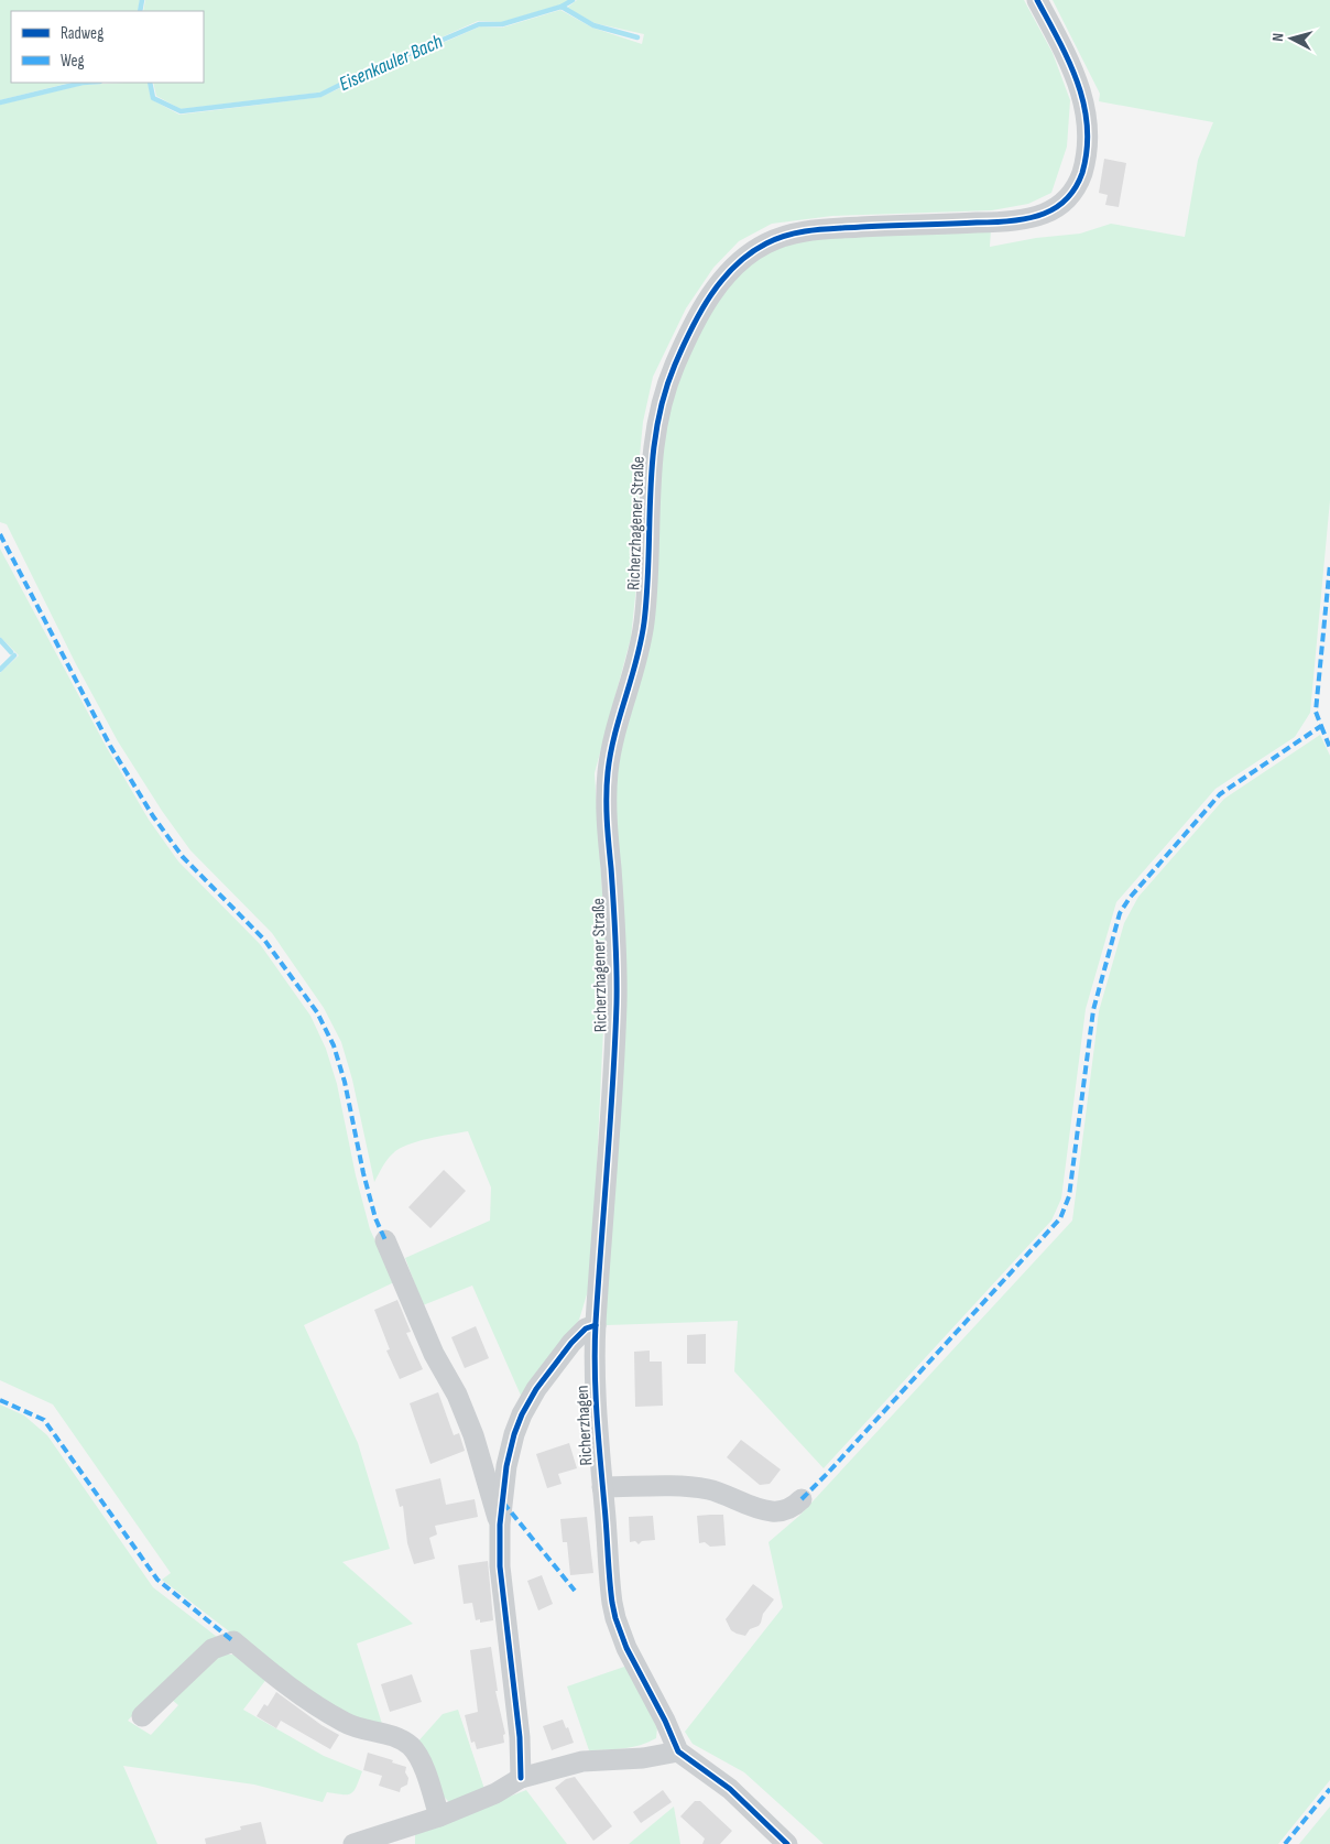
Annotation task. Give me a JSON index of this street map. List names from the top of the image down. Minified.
{"streets":{"street":["Richerzhagener Straße","Richerzhagen"]},"crossings":[["Richerzhagener Straße","Richerzhagen"]],"water":["Eisenkauler Bach"],"legend":["Radweg","Weg"],"north":"left"}
